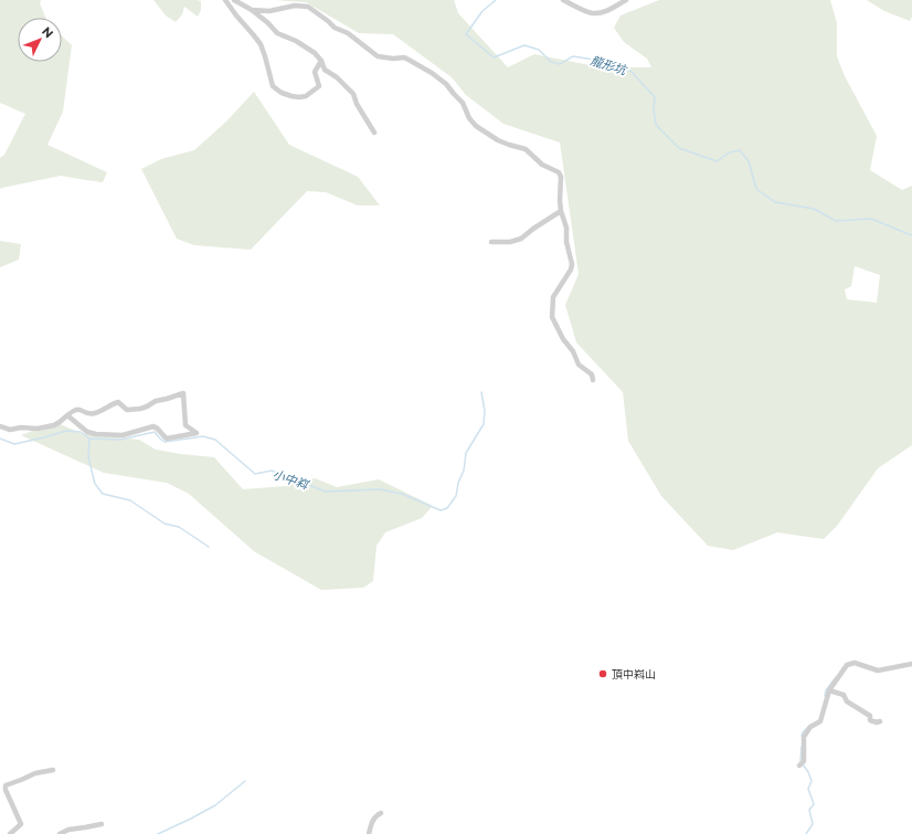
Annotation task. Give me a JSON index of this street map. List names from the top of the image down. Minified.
{"water":["龍形坑","小中嵙"],"places":["頂中嵙山"],"north":"top right"}
